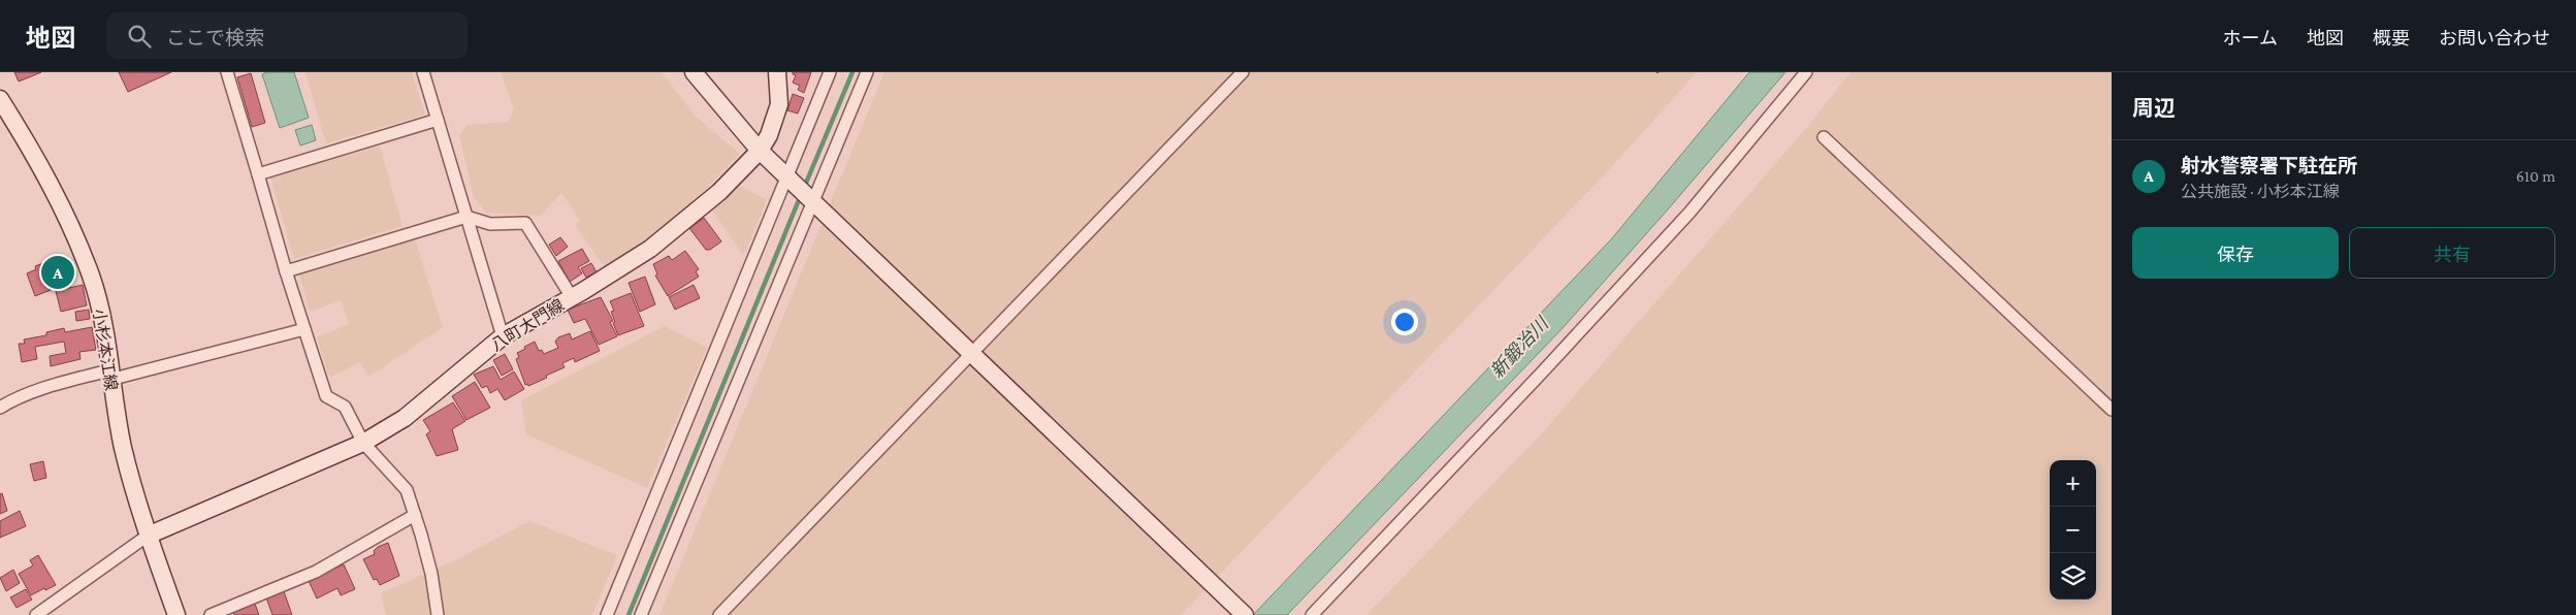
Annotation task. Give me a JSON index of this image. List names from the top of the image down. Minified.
{"streets":{"main road":["八町大門線","小杉本江線"]},"crossings":[["八町大門線","小杉本江線"]],"water":["新鍛冶川"],"page":{"header":"地図","search":"ここで検索","nav":["ホーム","地図","概要","お問い合わせ"],"heading":"周辺","list":[{"mark":"A","name":"射水警察署下駐在所","note":"公共施設 · 小杉本江線","value":"610 m"}],"buttons":["保存","共有"],"pins":"A","map_buttons":["+","−"]}}
